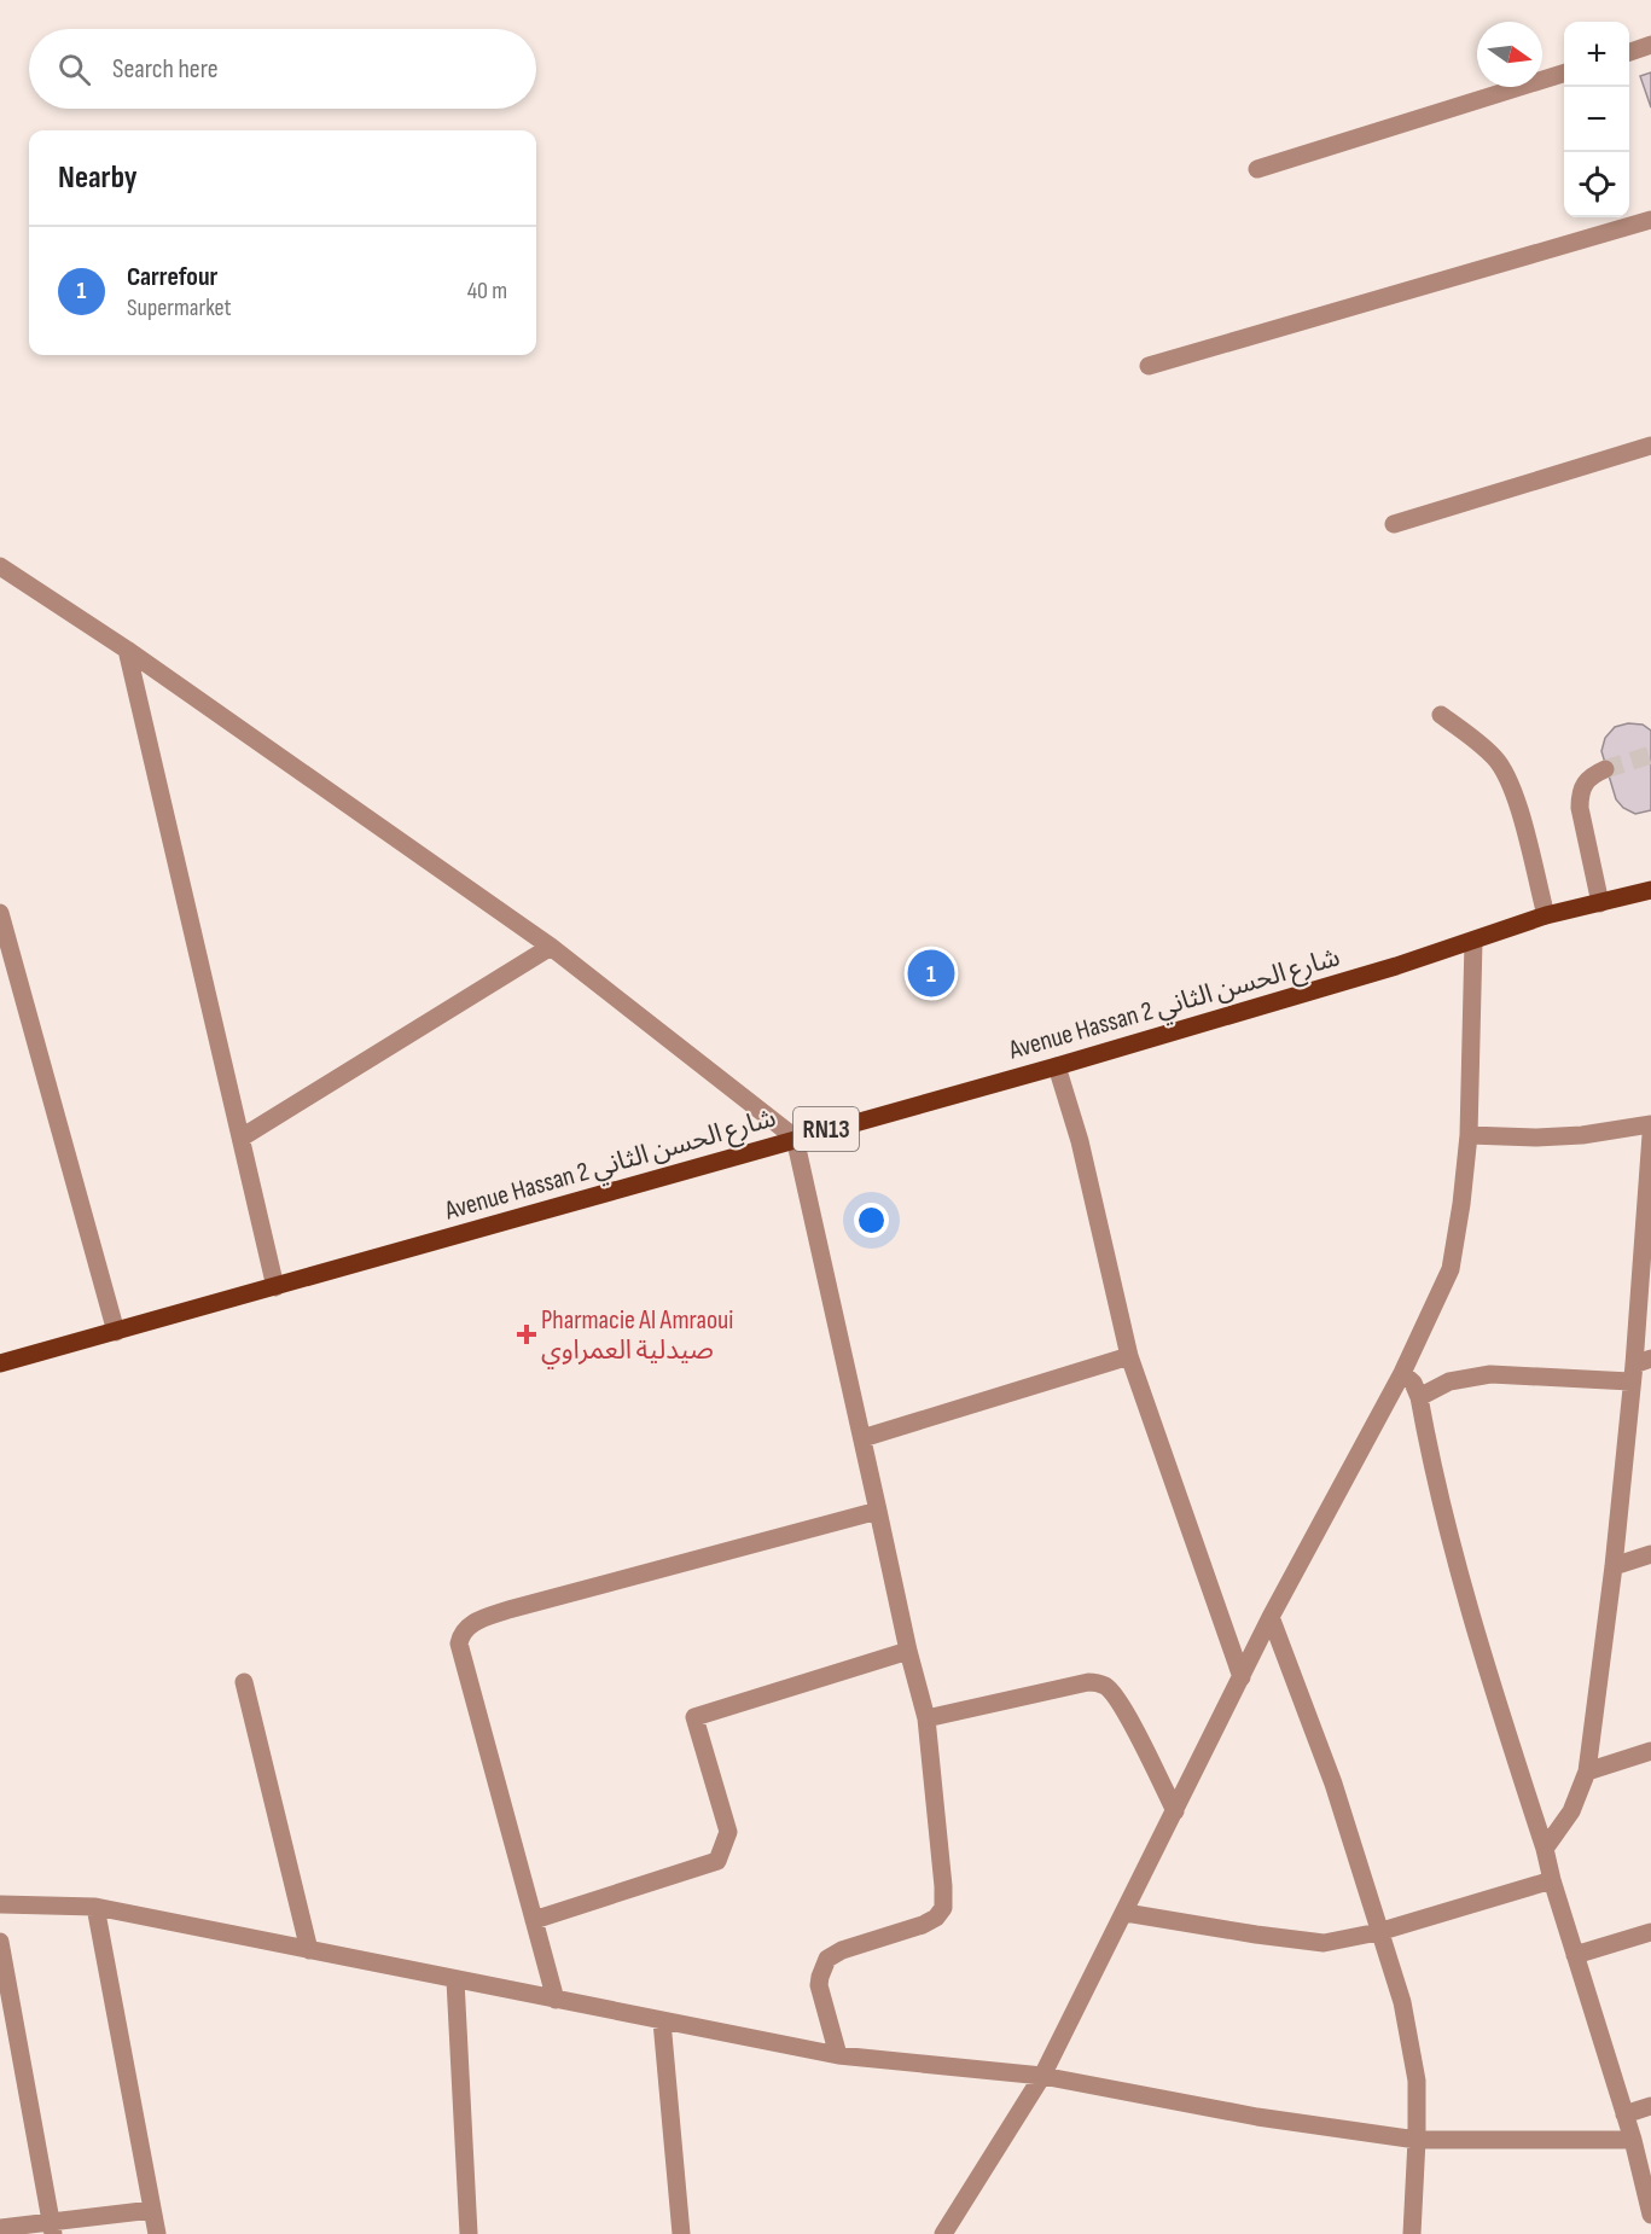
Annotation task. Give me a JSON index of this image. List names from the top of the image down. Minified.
{"streets":{"main road":["Avenue Hassan 2 شارع الحسن الثاني","RN13"]},"places":{"health":["Pharmacie Al Amraoui صيدلية العمراوي"]},"north":"right","page":{"map_buttons":["+","−"],"search":"Search here","heading":"Nearby","list":[{"mark":"1","name":"Carrefour","note":"Supermarket","value":"40 m"}],"pins":"1"}}
